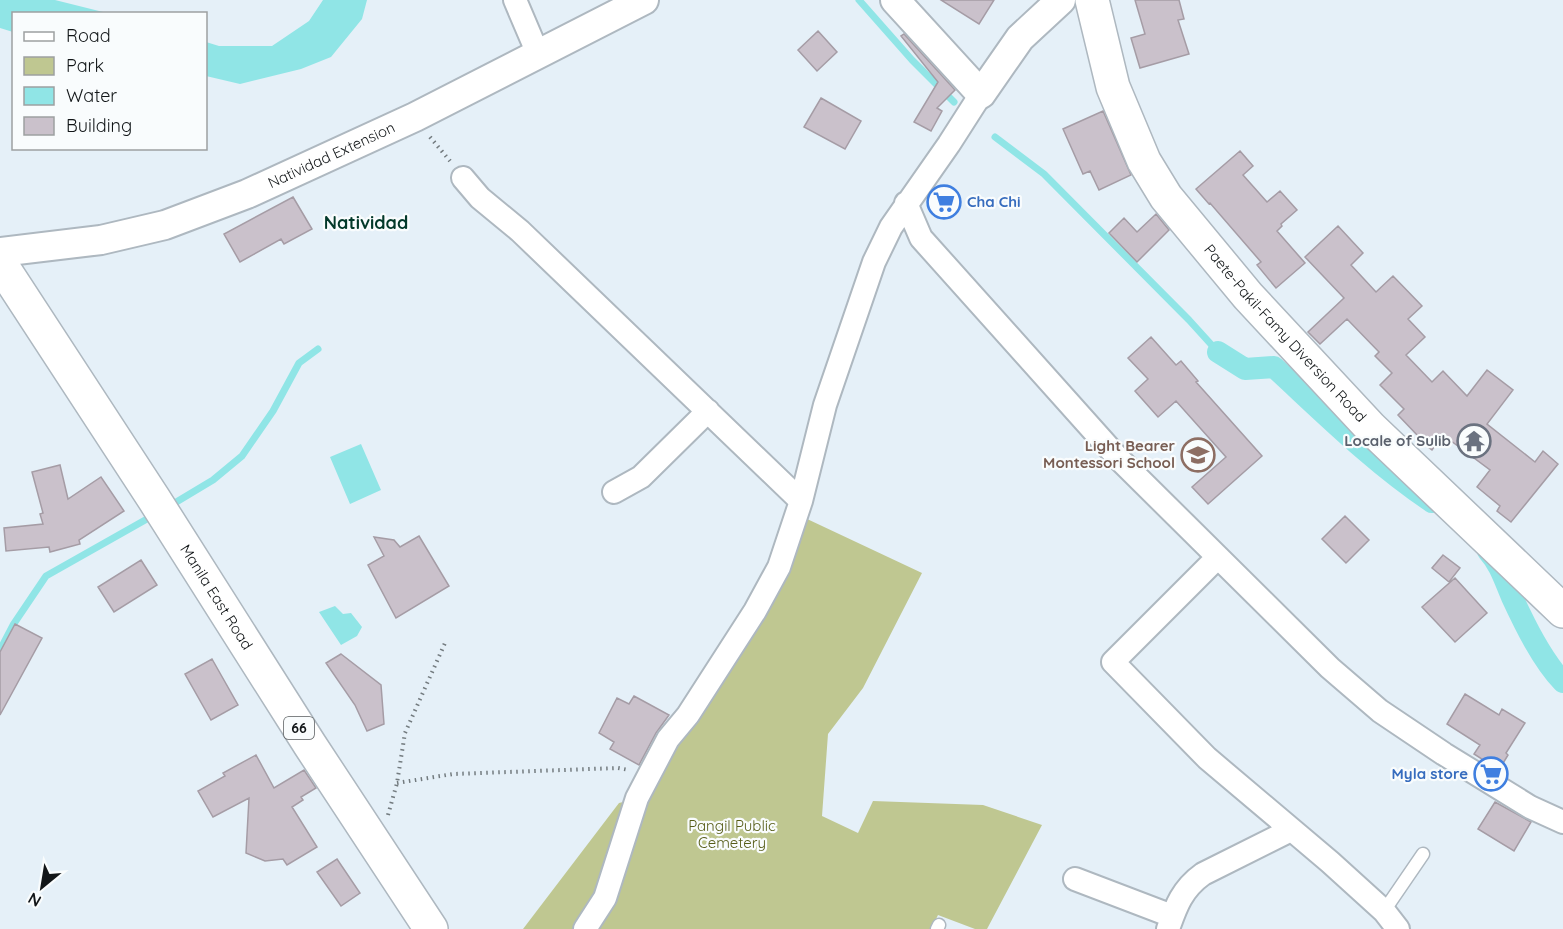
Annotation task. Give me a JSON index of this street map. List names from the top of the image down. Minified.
{"streets":{"main road":["Paete-Pakil-Famy Diversion Road","Manila East Road","66"],"street":["Natividad Extension"]},"districts":["Natividad"],"parks":["Pangil Public Cemetery"],"places":{"supermarket":["Cha Chi","Myla store"],"temple":["Locale of Sulib"],"school or university":["Light Bearer Montessori School"]},"legend":["Road","Park","Water","Building"],"north":"bottom left"}
